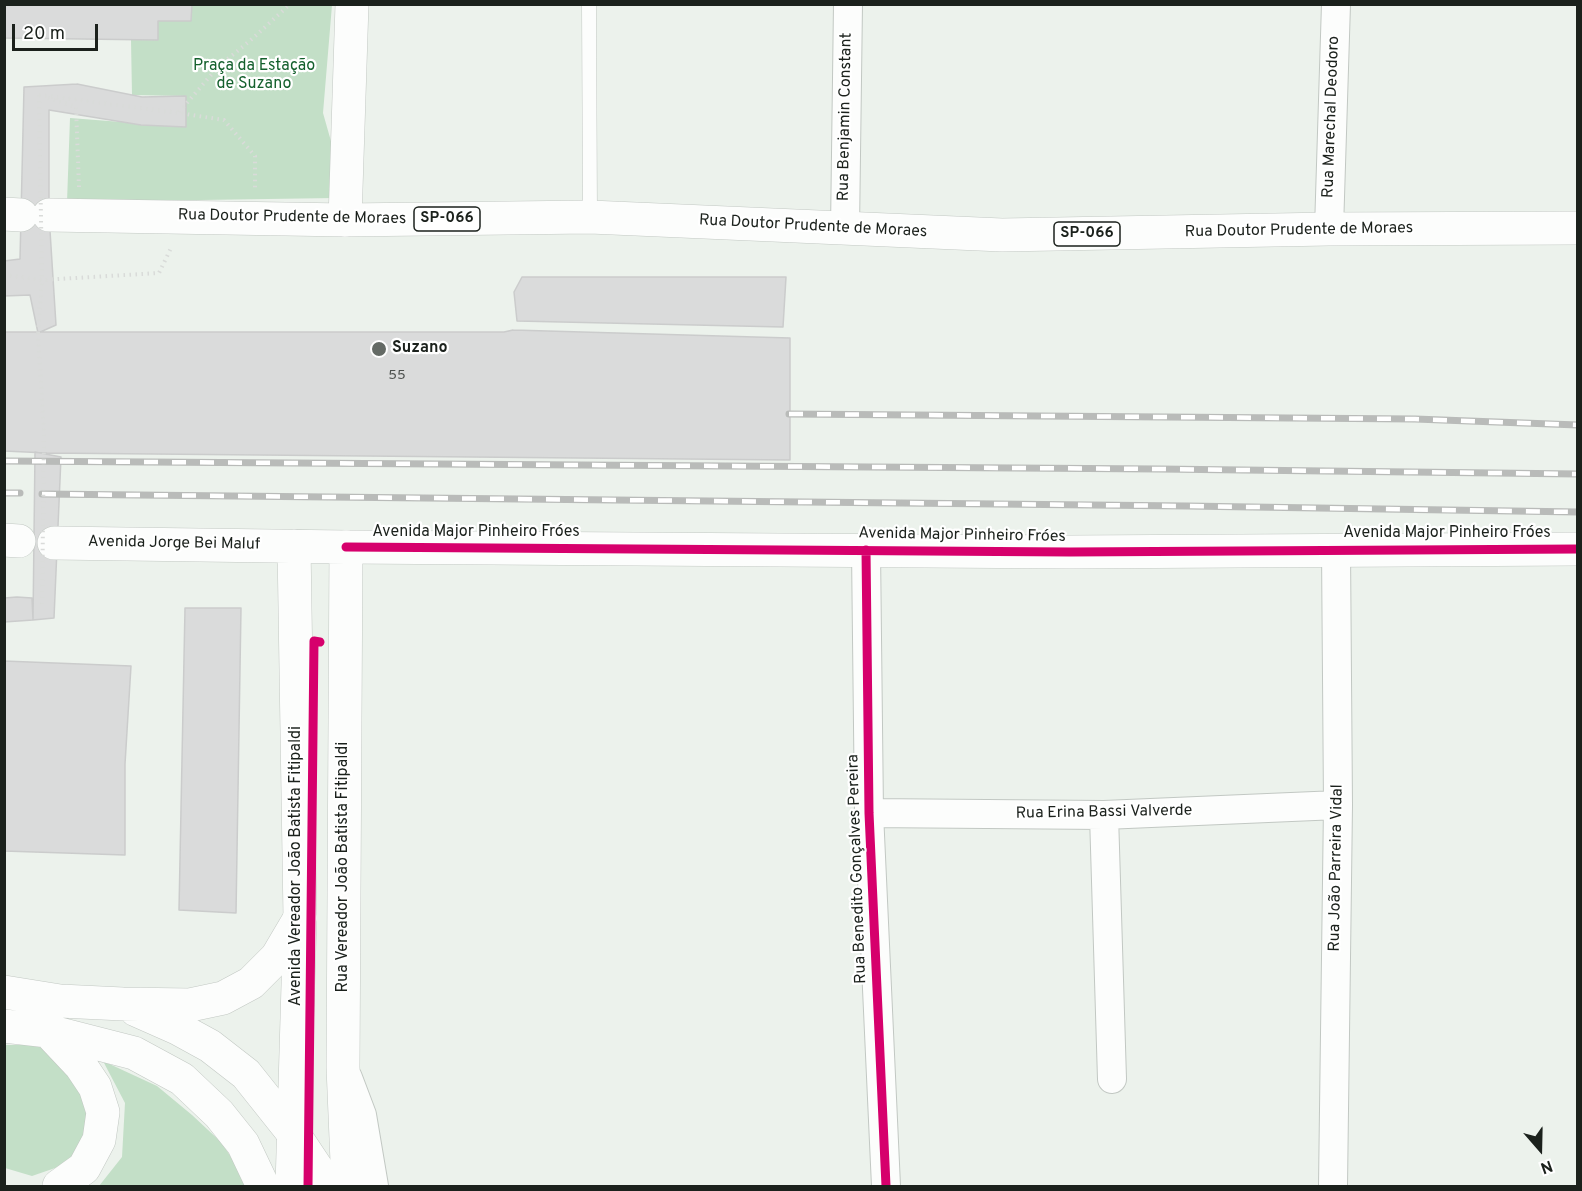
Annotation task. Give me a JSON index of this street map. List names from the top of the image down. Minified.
{"streets":{"main road":["Rua Doutor Prudente de Moraes","SP-066","Avenida Major Pinheiro Fróes","Avenida Jorge Bei Maluf","Avenida Vereador João Batista Fitipaldi","Rua Vereador João Batista Fitipaldi"],"street":["Rua Benjamin Constant","Rua Marechal Deodoro","Rua Erina Bassi Valverde","Rua João Parreira Vidal","Rua Benedito Gonçalves Pereira"]},"crossings":[["Rua Benjamin Constant","Rua Doutor Prudente de Moraes"],["Rua Marechal Deodoro","Rua Doutor Prudente de Moraes"],["Avenida Major Pinheiro Fróes","Avenida Jorge Bei Maluf"],["Avenida Major Pinheiro Fróes","Avenida Vereador João Batista Fitipaldi"],["Avenida Major Pinheiro Fróes","Rua Vereador João Batista Fitipaldi"],["Avenida Major Pinheiro Fróes","Rua João Parreira Vidal"],["Avenida Major Pinheiro Fróes","Rua Benedito Gonçalves Pereira"],["Avenida Jorge Bei Maluf","Avenida Vereador João Batista Fitipaldi"],["Rua Erina Bassi Valverde","Rua João Parreira Vidal"],["Rua Erina Bassi Valverde","Rua Benedito Gonçalves Pereira"]],"parks":["Praça da Estação de Suzano"],"places":["Suzano"],"house_numbers":["55"],"scale_bar":"20 m","north":"bottom"}
